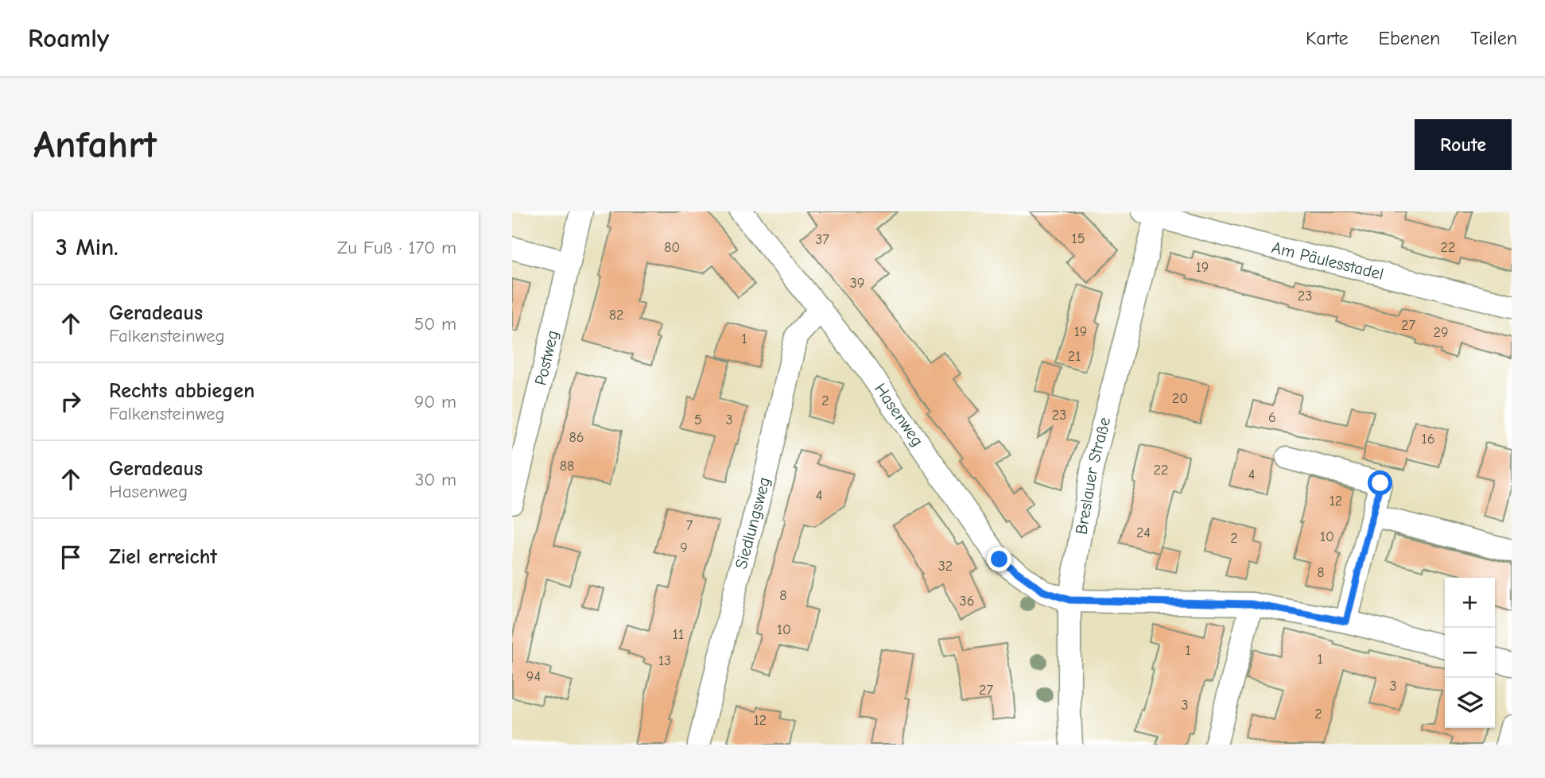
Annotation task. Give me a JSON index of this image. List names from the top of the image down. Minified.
{"streets":{"street":["Am Päulesstadel","Postweg","Hasenweg","Breslauer Straße","Siedlungsweg"]},"crossings":[["Am Päulesstadel","Breslauer Straße"],["Hasenweg","Breslauer Straße"],["Hasenweg","Siedlungsweg"]],"house_numbers":["15","37","80","22","19","39","23","82","27","19","29","1","21","20","2","23","6","5","3","86","16","88","22","4","4","12","7","24","10","2","9","32","8","8","36","10","11","1","1","13","94","3","27","3","2","12"],"page":{"header":"Roamly","nav":["Karte","Ebenen","Teilen"],"buttons":"Route","title":"Anfahrt","heading":["3 Min.","Zu Fuß · 170 m"],"list":[["Geradeaus","Falkensteinweg","50 m"],["Rechts abbiegen","Falkensteinweg","90 m"],["Geradeaus","Hasenweg","30 m"],"Ziel erreicht"],"map_buttons":["+","−"]}}
